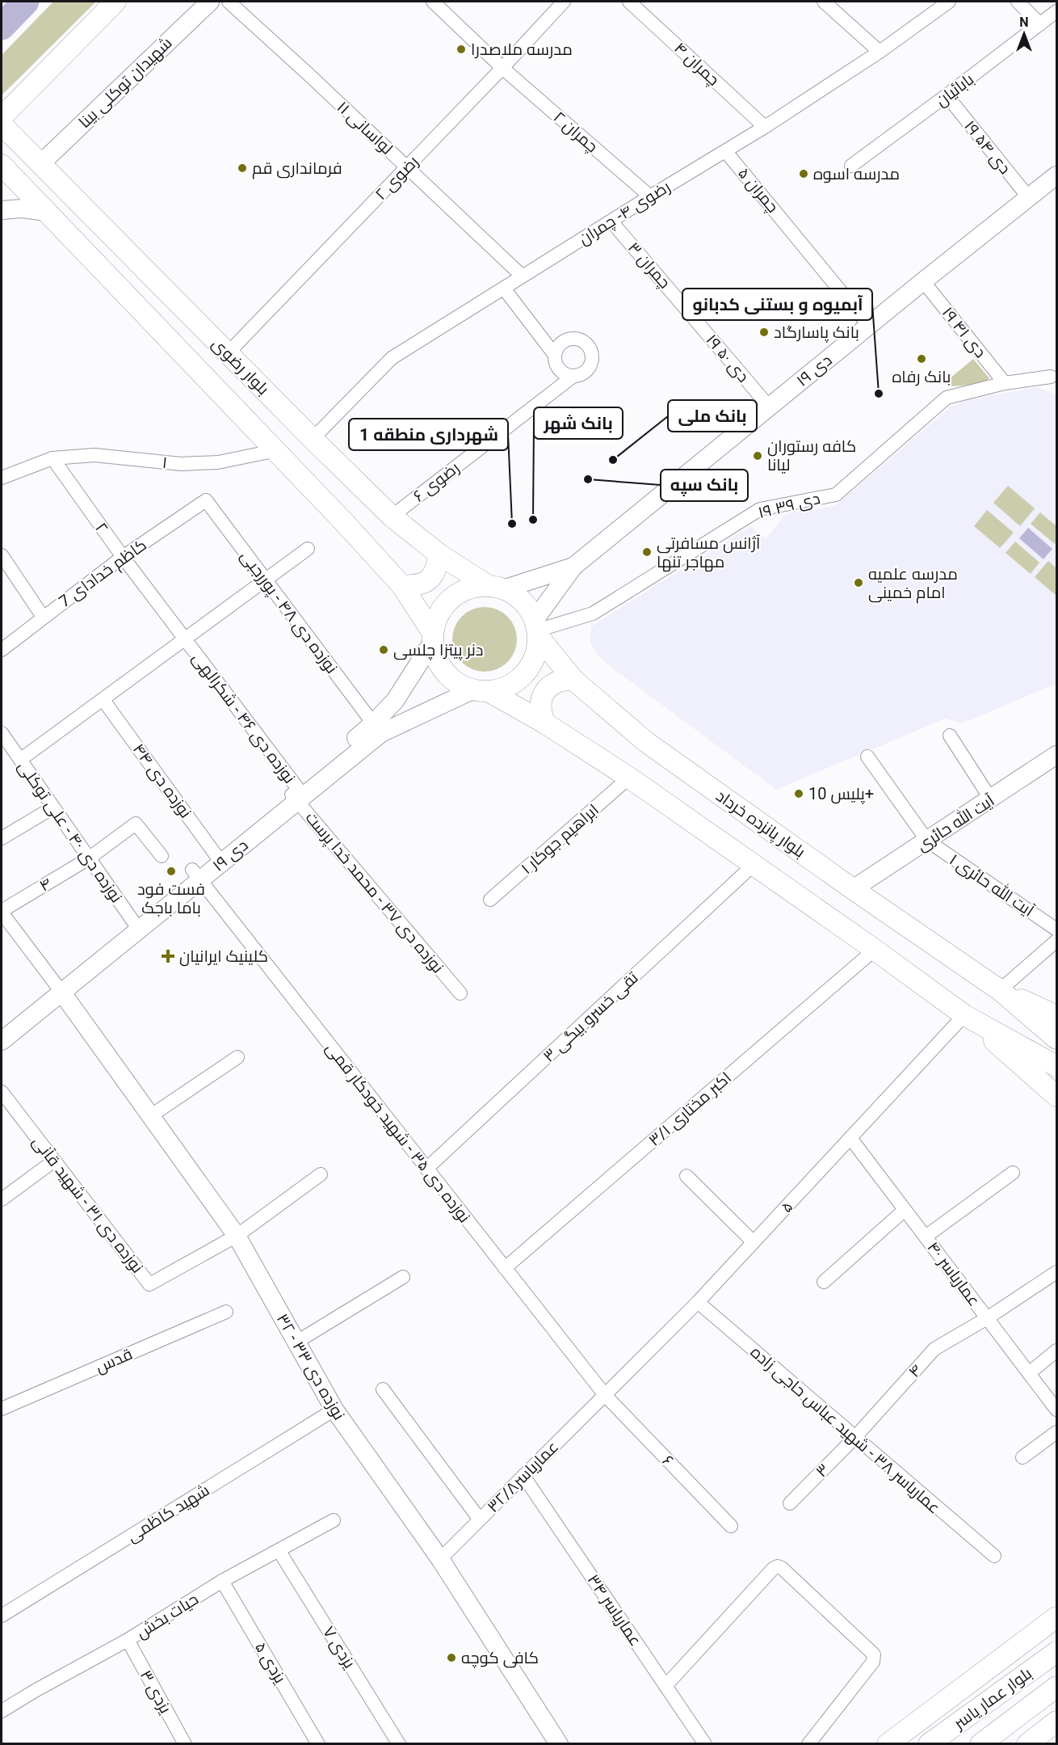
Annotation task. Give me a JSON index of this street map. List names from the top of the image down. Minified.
{"streets":{"main road":["شهیدان توکلی بینا","بلوار رضوی","۱۹ دی","آیت الله حائری","بلوار پانزده خرداد","۳۲ - نوزده دی ۳۳","بلوار عمار یاسر"],"street":["چمران ۴","بابائیان","لواسانی ۱۱","چمران ۲","۱۹ دی ۵۴","رضوی ۲","چمران ۵","رضوی ۴- چمران","چمران ۳","۱۹ دی ۴۱","۱۹ دی ۵۰","۱","رضوی ۶","۱۹ دی ۳۹","۲","7 کاظم خدادای","نوزده دی ۴۸ - پوررجبی","نوزده دی ۴۶ - شکرالهی","نوزده دی ۴۴","نوزده دی ۴۰ - علی توکلی","۱ ابراهیم جوکار","۴","آیت الله حائری ۱","نوزده دی ۳۷ - محمد خدا پرست","۳ تقی خسرو بیگی","۳/۱ اکبر مختاری","نوزده دی ۳۵ - شهید خودکار قمی","نوزده دی ۳۱ - شهید قآنی","۵","عماریاسر ۴۰","قدس","عماریاسر ۳۸ - شهید عباس حاجی زاده","۶","۳","عماریاسر۳۲/۸","شهید کاظمی","عماریاسر ۳۴","حیات بخش","یزدی ۷","یزدی ۵","یزدی ۳"]},"crossings":[["چمران ۴","رضوی ۴- چمران"],["شهیدان توکلی بینا","بلوار رضوی"],["بابائیان","۱۹ دی ۵۴"],["لواسانی ۱۱","رضوی ۲"],["لواسانی ۱۱","رضوی ۴- چمران"],["چمران ۲","رضوی ۲"],["چمران ۲","رضوی ۴- چمران"],["۱۹ دی ۵۴","۱۹ دی"],["رضوی ۲","بلوار رضوی"],["چمران ۵","رضوی ۴- چمران"],["چمران ۵","۱۹ دی"],["رضوی ۴- چمران","چمران ۳"],["رضوی ۴- چمران","بلوار رضوی"],["چمران ۳","۱۹ دی ۵۰"],["۱۹ دی ۴۱","۱۹ دی"],["۱۹ دی ۴۱","۱۹ دی ۳۹"],["۱۹ دی ۵۰","۱۹ دی"],["بلوار رضوی","۱۹ دی"],["بلوار رضوی","۱"],["بلوار رضوی","رضوی ۶"],["بلوار رضوی","۱۹ دی ۳۹"],["بلوار رضوی","بلوار پانزده خرداد"],["۱۹ دی","۱۹ دی ۳۹"],["۱۹ دی","نوزده دی ۴۸ - پوررجبی"],["۱۹ دی","نوزده دی ۴۶ - شکرالهی"],["۱۹ دی","نوزده دی ۴۴"],["۱۹ دی","بلوار پانزده خرداد"],["۱۹ دی","نوزده دی ۴۰ - علی توکلی"],["۱۹ دی","نوزده دی ۳۷ - محمد خدا پرست"],["۱۹ دی","نوزده دی ۳۵ - شهید خودکار قمی"],["۱۹ دی","۳۲ - نوزده دی ۳۳"],["۱","۲"],["۱۹ دی ۳۹","بلوار پانزده خرداد"],["۲","7 کاظم خدادای"],["۲","نوزده دی ۴۶ - شکرالهی"],["7 کاظم خدادای","نوزده دی ۴۸ - پوررجبی"],["نوزده دی ۴۶ - شکرالهی","نوزده دی ۳۷ - محمد خدا پرست"],["آیت الله حائری","بلوار پانزده خرداد"],["آیت الله حائری","آیت الله حائری ۱"],["نوزده دی ۴۰ - علی توکلی","۴"],["۴","عماریاسر ۴۰"],["۴","عماریاسر ۳۸ - شهید عباس حاجی زاده"],["۴","۳"],["۳ تقی خسرو بیگی","نوزده دی ۳۵ - شهید خودکار قمی"],["۳/۱ اکبر مختاری","نوزده دی ۳۵ - شهید خودکار قمی"],["نوزده دی ۳۵ - شهید خودکار قمی","۵"],["نوزده دی ۳۵ - شهید خودکار قمی","۶"],["نوزده دی ۳۵ - شهید خودکار قمی","عماریاسر۳۲/۸"],["نوزده دی ۳۱ - شهید قآنی","۳۲ - نوزده دی ۳۳"],["۵","عماریاسر ۴۰"],["۵","عماریاسر ۳۸ - شهید عباس حاجی زاده"],["۵","۶"],["۵","عماریاسر۳۲/۸"],["۳۲ - نوزده دی ۳۳","عماریاسر۳۲/۸"],["۳۲ - نوزده دی ۳۳","شهید کاظمی"],["عماریاسر ۳۸ - شهید عباس حاجی زاده","۳"],["۶","عماریاسر۳۲/۸"],["عماریاسر۳۲/۸","عماریاسر ۳۴"],["حیات بخش","یزدی ۷"],["حیات بخش","یزدی ۵"],["حیات بخش","یزدی ۳"]],"places":{"other":["مدرسه ملاصدرا","فرمانداری قم","مدرسه اسوه","بانک پاسارگاد","بانک رفاه","آبمیوه و بستنی کدبانو","کافه رستوران لیانا","بانک ملی","بانک سپه","بانک شهر","شهرداری منطقه 1","آژانس مسافرتی مهاجر تنها","مدرسه علمیه امام خمینی","دنر پیتزا چلسی","پلیس 10+","فست فود باما باجک","کافی کوچه"],"health":["کلینیک ایرانیان"]},"north":"top"}
